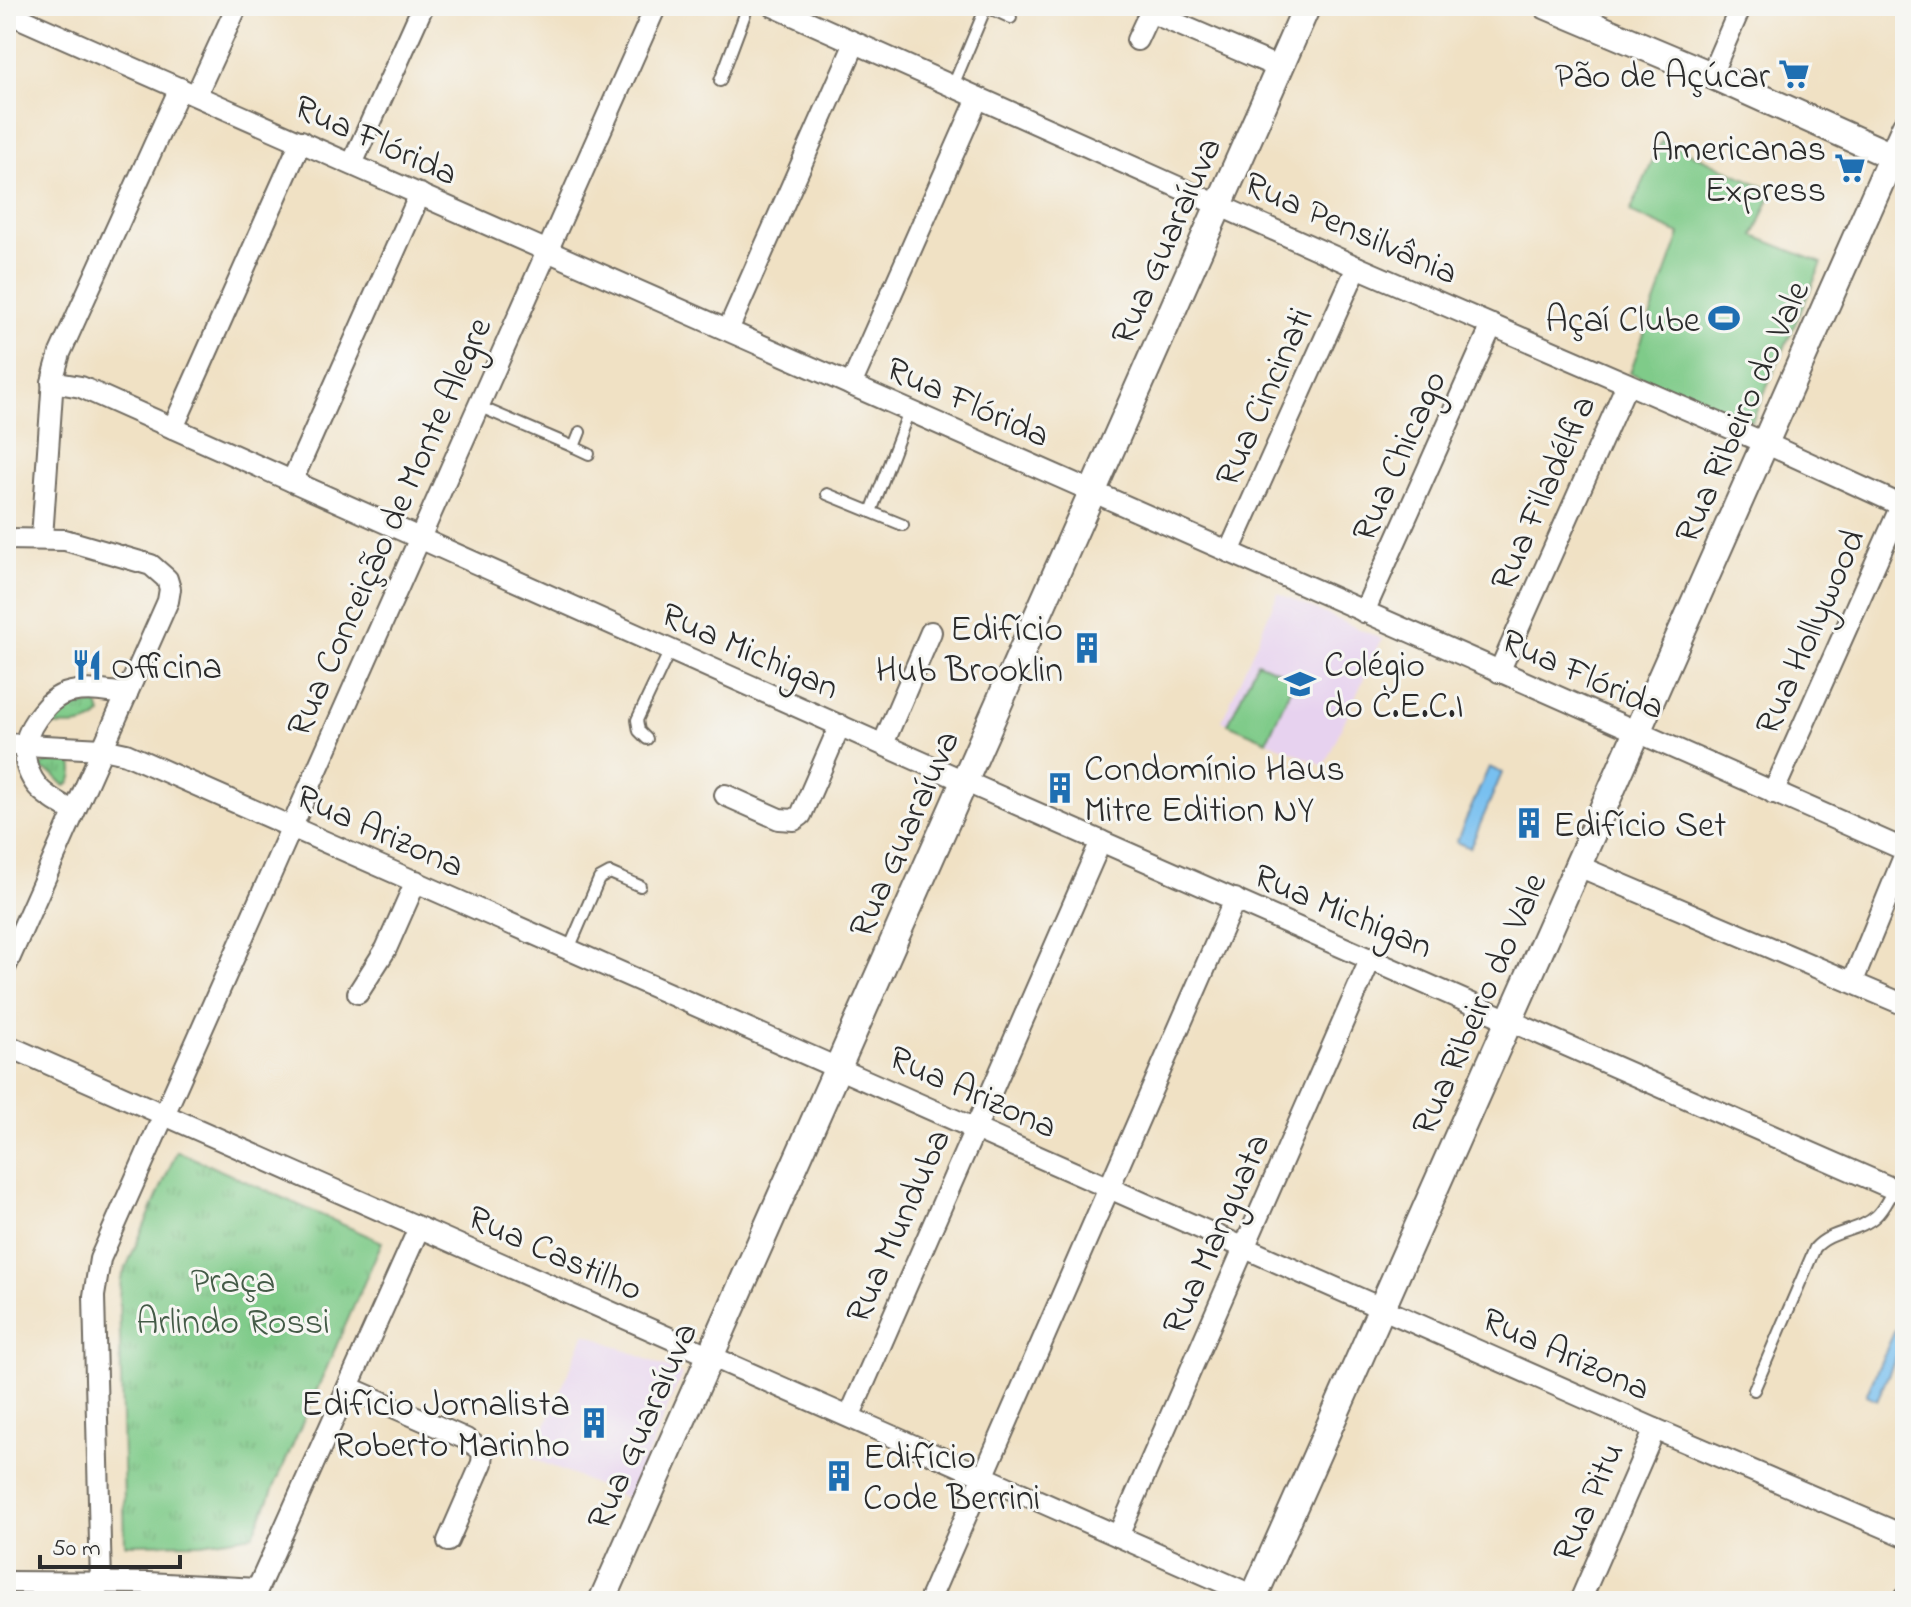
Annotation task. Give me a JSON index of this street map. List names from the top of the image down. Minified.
{"streets":{"street":["Rua Flórida","Rua Pensilvânia","Rua Guaraíuva","Rua Cincinati","Rua Ribeiro do Vale","Rua Chicago","Rua Filadélfia","Rua Conceição de Monte Alegre","Rua Hollywood","Rua Michigan","Rua Arizona","Rua Munduba","Rua Manguata","Rua Castilho","Rua Pitu"]},"crossings":[["Rua Flórida","Rua Guaraíuva"],["Rua Flórida","Rua Cincinati"],["Rua Flórida","Rua Ribeiro do Vale"],["Rua Flórida","Rua Chicago"],["Rua Flórida","Rua Filadélfia"],["Rua Flórida","Rua Conceição de Monte Alegre"],["Rua Flórida","Rua Hollywood"],["Rua Pensilvânia","Rua Guaraíuva"],["Rua Pensilvânia","Rua Cincinati"],["Rua Pensilvânia","Rua Ribeiro do Vale"],["Rua Pensilvânia","Rua Chicago"],["Rua Pensilvânia","Rua Filadélfia"],["Rua Pensilvânia","Rua Hollywood"],["Rua Guaraíuva","Rua Michigan"],["Rua Guaraíuva","Rua Arizona"],["Rua Guaraíuva","Rua Castilho"],["Rua Ribeiro do Vale","Rua Michigan"],["Rua Ribeiro do Vale","Rua Arizona"],["Rua Ribeiro do Vale","Rua Castilho"],["Rua Conceição de Monte Alegre","Rua Michigan"],["Rua Conceição de Monte Alegre","Rua Arizona"],["Rua Conceição de Monte Alegre","Rua Castilho"],["Rua Michigan","Rua Munduba"],["Rua Michigan","Rua Manguata"],["Rua Arizona","Rua Munduba"],["Rua Arizona","Rua Manguata"],["Rua Arizona","Rua Pitu"],["Rua Munduba","Rua Castilho"],["Rua Manguata","Rua Castilho"]],"parks":["Praça Arlindo Rossi"],"places":{"supermarket":["Pão de Açúcar","Americanas Express"],"sports":["Açaí Clube"],"building":["Edifício Hub Brooklin","Condomínio Haus Mitre Edition NY","Edifício Set","Edifício Jornalista Roberto Marinho","Edifício Code Berrini"],"restaurant":["Officina"],"school or university":["Colégio do C.E.C.I"]},"scale_bar":"50 m"}
